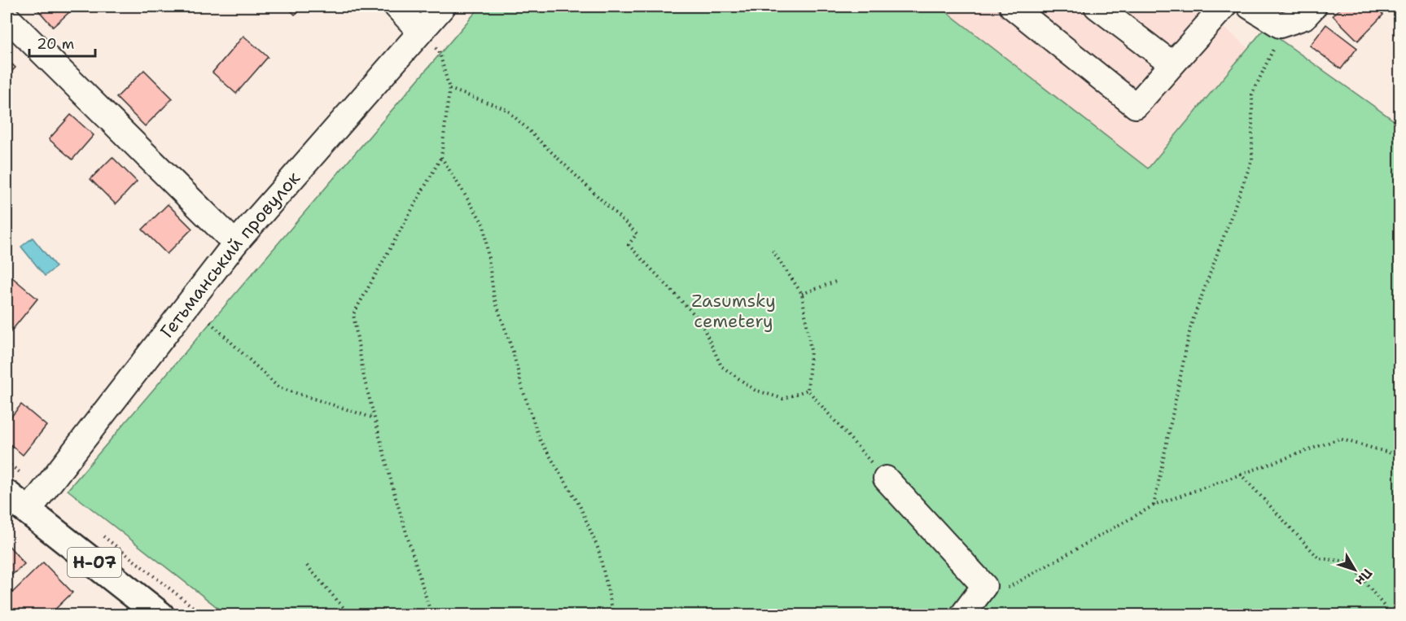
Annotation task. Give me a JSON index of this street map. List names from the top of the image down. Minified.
{"streets":{"main road":["Н-07"],"street":["Гетьманський провулок"]},"crossings":[["Гетьманський провулок","Н-07"]],"parks":["Zasumsky cemetery"],"scale_bar":"20 m","north":"bottom right"}
